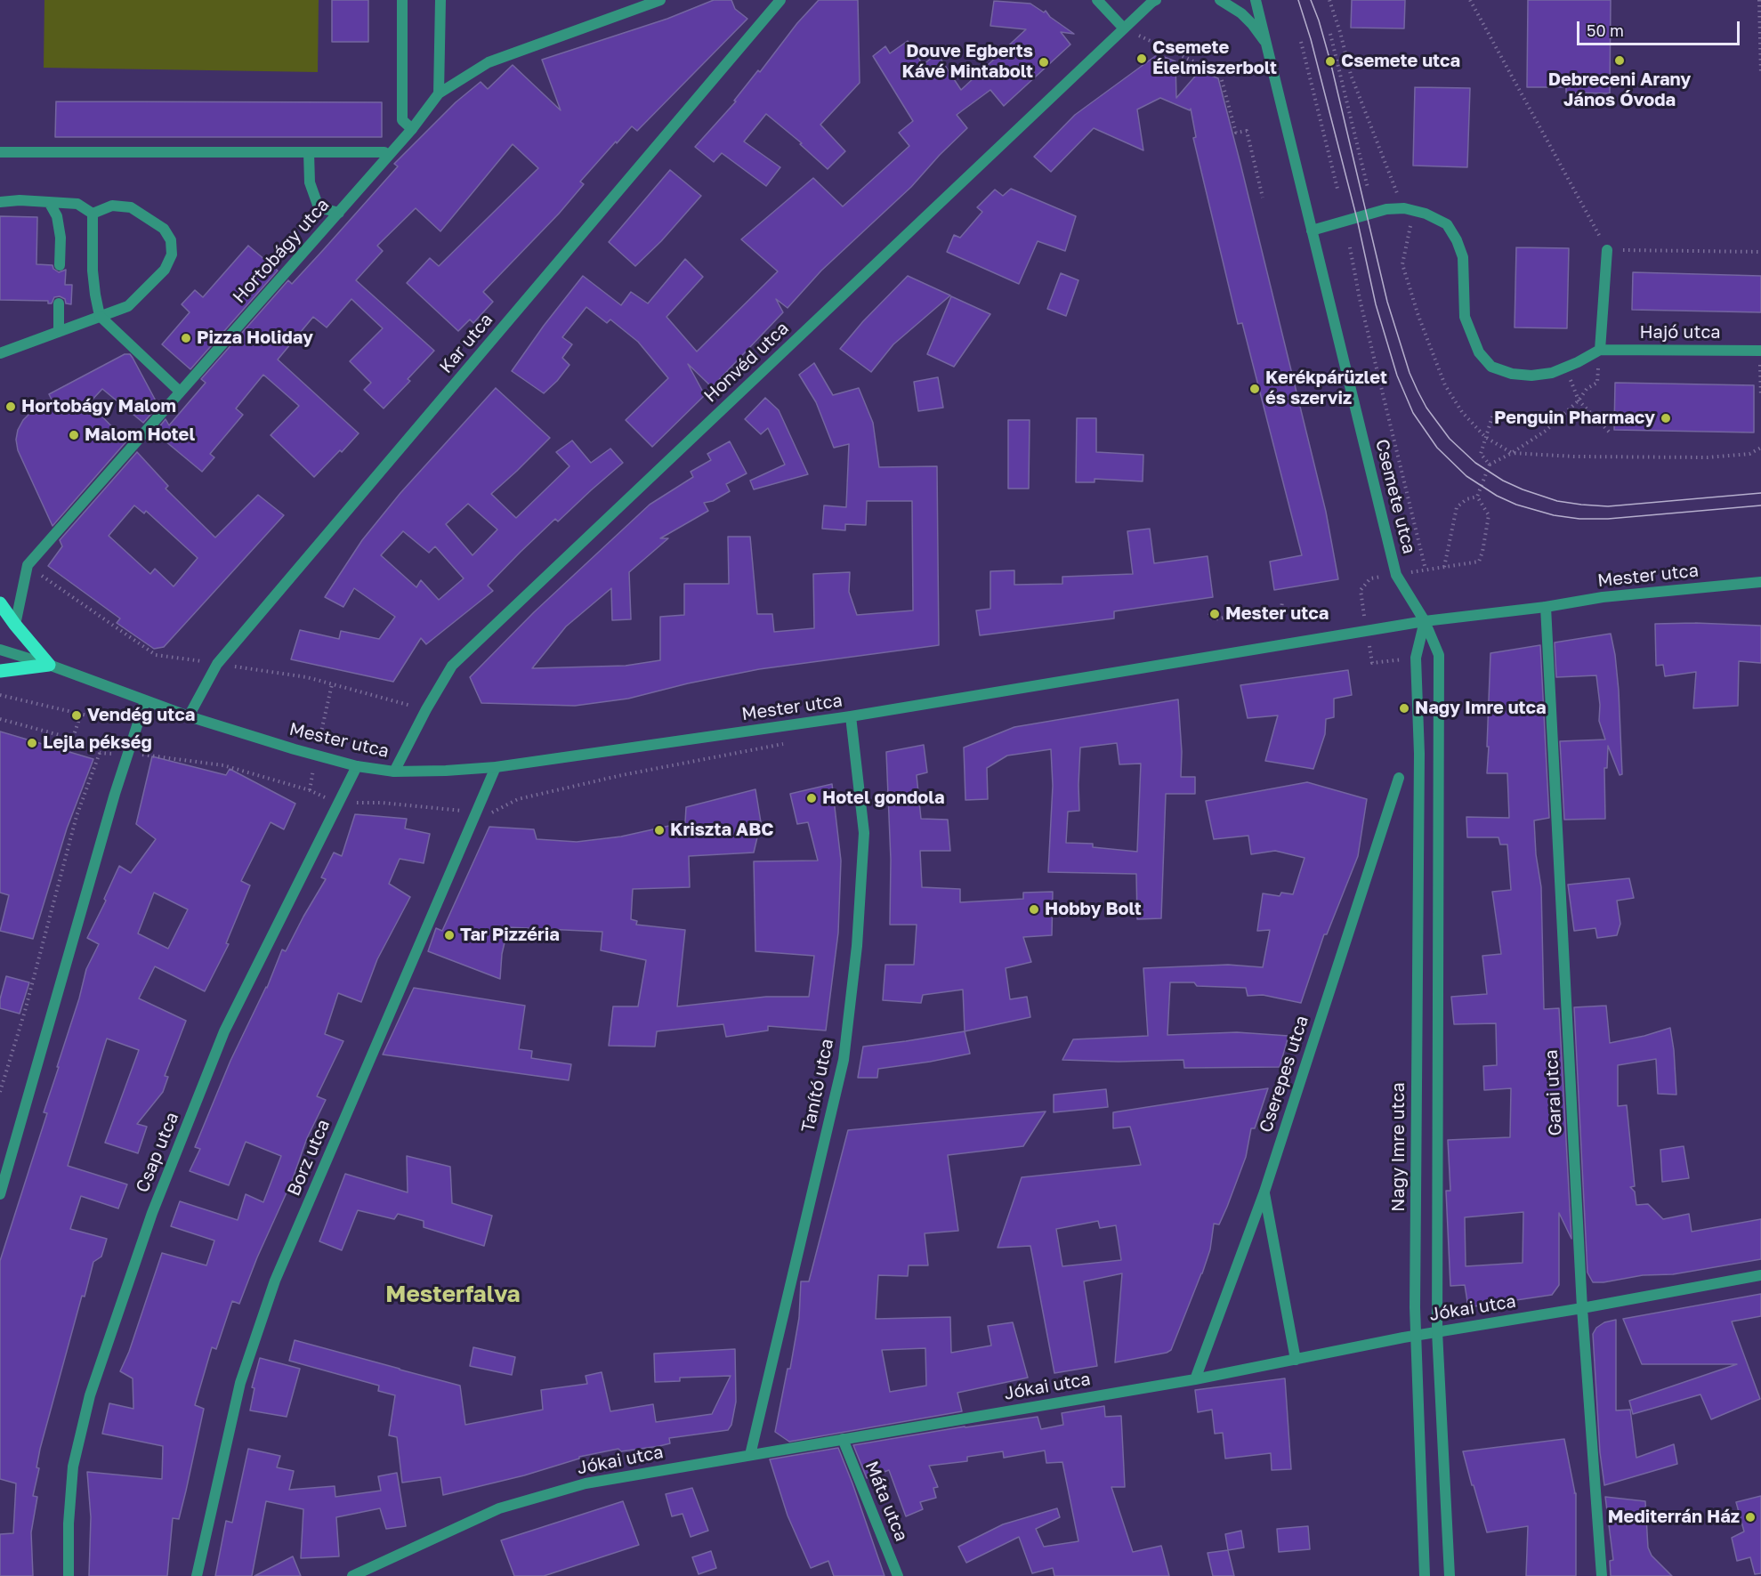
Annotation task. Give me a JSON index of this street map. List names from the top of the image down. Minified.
{"streets":{"street":["Hortobágy utca","Hajó utca","Kar utca","Honvéd utca","Csemete utca","Mester utca","Cserepes utca","Tanító utca","Garai utca","Nagy Imre utca","Csap utca","Borz utca","Jókai utca","Máta utca"]},"crossings":[["Hajó utca","Csemete utca"],["Kar utca","Mester utca"],["Honvéd utca","Mester utca"],["Csemete utca","Mester utca"],["Csemete utca","Nagy Imre utca"],["Mester utca","Tanító utca"],["Mester utca","Garai utca"],["Mester utca","Nagy Imre utca"],["Mester utca","Csap utca"],["Mester utca","Borz utca"],["Cserepes utca","Jókai utca"],["Tanító utca","Jókai utca"],["Garai utca","Jókai utca"],["Nagy Imre utca","Jókai utca"],["Jókai utca","Máta utca"]],"districts":["Mesterfalva"],"places":["Csemete Élelmiszerbolt","Debreceni Arany János Óvoda","Csemete utca","Douve Egberts Kávé Mintabolt","Pizza Holiday","Kerékpárüzlet és szerviz","Hortobágy Malom","Penguin Pharmacy","Malom Hotel","Mester utca","Nagy Imre utca","Vendég utca","Lejla pékség","Hotel gondola","Kriszta ABC","Hobby Bolt","Tar Pizzéria","Mediterrán Ház"],"scale_bar":"50 m"}
